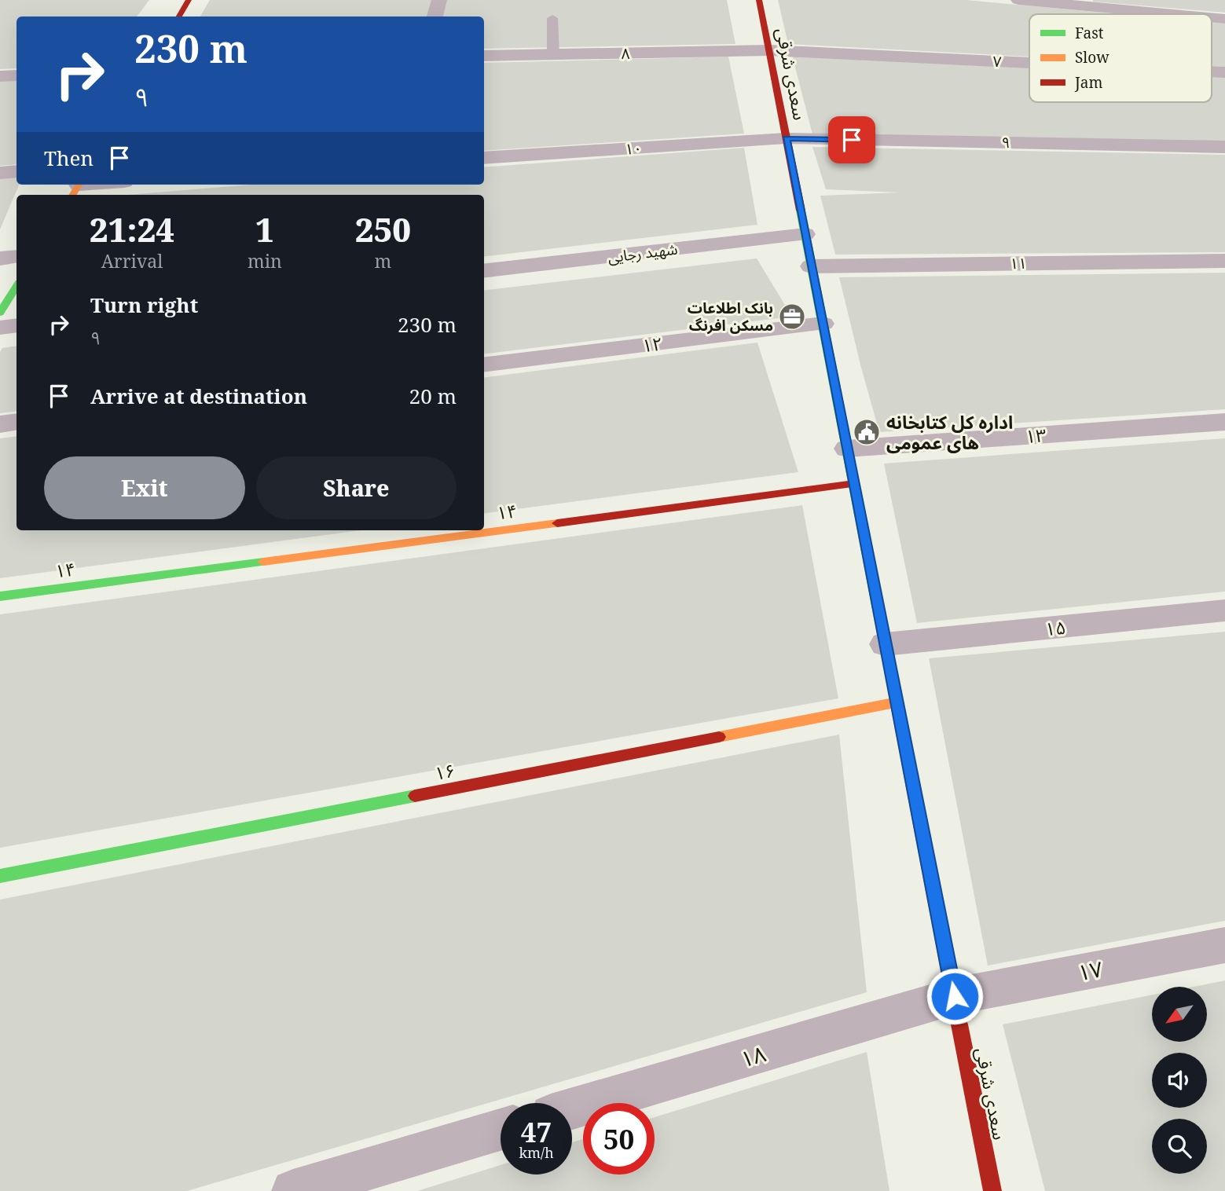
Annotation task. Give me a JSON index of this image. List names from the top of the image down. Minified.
{"streets":{"main road":["سعدی شرقی","۱۴","۱۶"],"street":["۸","۷","۹","۱۰","شهید رجایی","۱۱","۱۲","۱۳","۱۵","۱۷","۱۸"]},"crossings":[["۸","۷"],["۸","سعدی شرقی"],["۷","سعدی شرقی"],["سعدی شرقی","۹"],["سعدی شرقی","۱۰"],["سعدی شرقی","شهید رجایی"],["سعدی شرقی","۱۱"],["سعدی شرقی","۱۲"],["سعدی شرقی","۱۳"],["سعدی شرقی","۱۴"],["سعدی شرقی","۱۵"],["سعدی شرقی","۱۶"],["سعدی شرقی","۱۷"],["سعدی شرقی","۱۸"],["۹","۱۰"],["۱۷","۱۸"]],"places":{"office":["بانک اطلاعات مسکن افرنگ"],"public building":["اداره کل کتابخانه های عمومی"]},"legend":["Fast","Slow","Jam"],"north":"bottom left","page":{"turn":["230 m","۹"],"then":"Then","eta":["21:24","Arrival","1","min","250","m"],"list":[{"name":"Turn right","note":"۹","value":"230 m"},{"name":"Arrive at destination","value":"20 m"}],"buttons":["Exit","Share"],"speed":"47 km/h","limit":"50"}}
